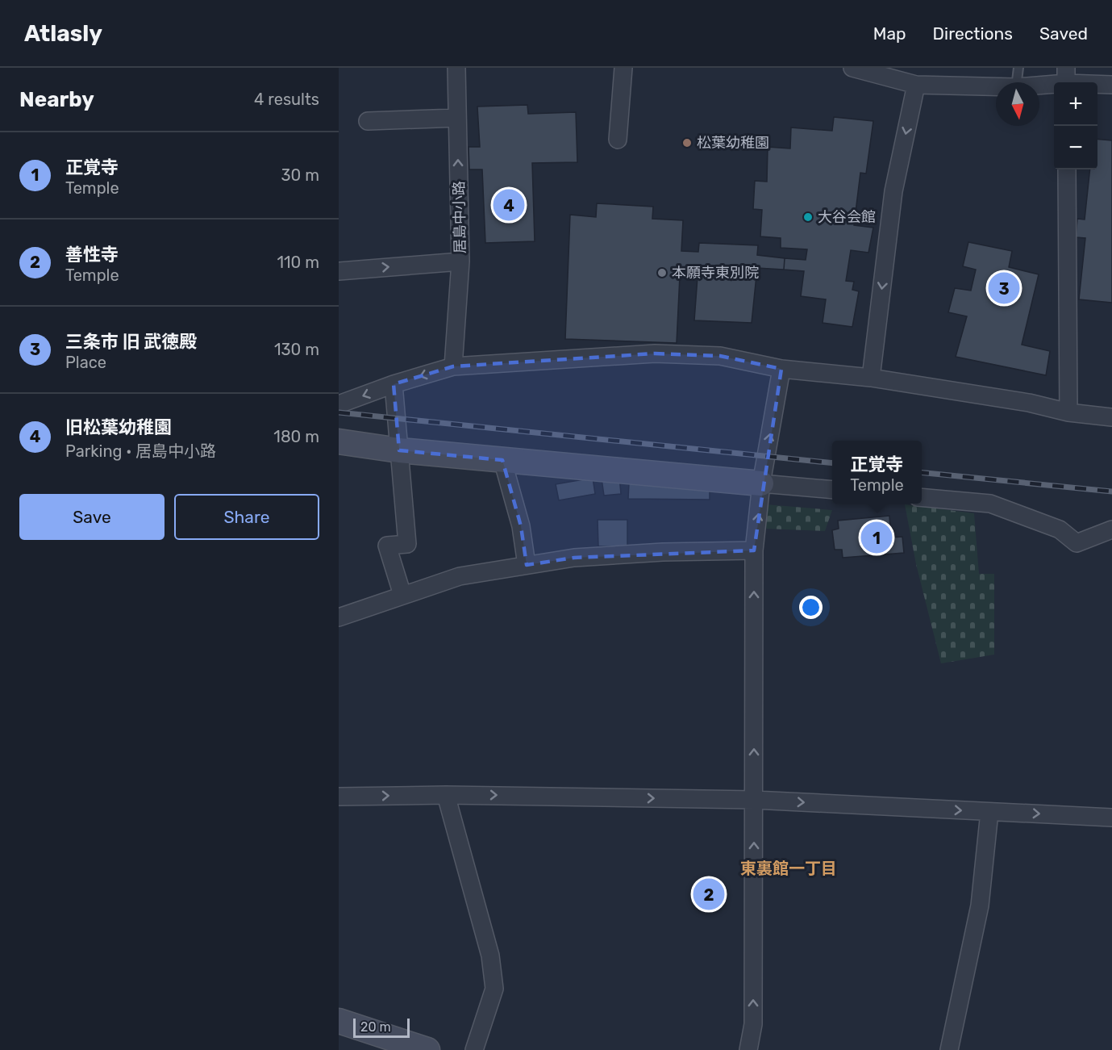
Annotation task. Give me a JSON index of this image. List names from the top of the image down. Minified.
{"streets":{"street":["居島中小路"]},"one_way":["居島中小路"],"districts":["東裏館一丁目"],"places":["松葉幼稚園","大谷会館","本願寺東別院"],"scale_bar":"20 m","north":"bottom","page":{"header":"Atlasly","nav":["Map","Directions","Saved"],"heading":["Nearby","4 results"],"map_buttons":["+","−"],"list":[{"mark":"1","name":"正覚寺","note":"Temple","value":"30 m"},{"mark":"2","name":"善性寺","note":"Temple","value":"110 m"},{"mark":"3","name":"三条市 旧 武徳殿","note":"Place","value":"130 m"},{"mark":"4","name":"旧松葉幼稚園","note":"Parking · 居島中小路","value":"180 m"}],"pins":["4","3","1","2"],"popup":["正覚寺","Temple"],"buttons":["Save","Share"],"scale":"20 m"}}
